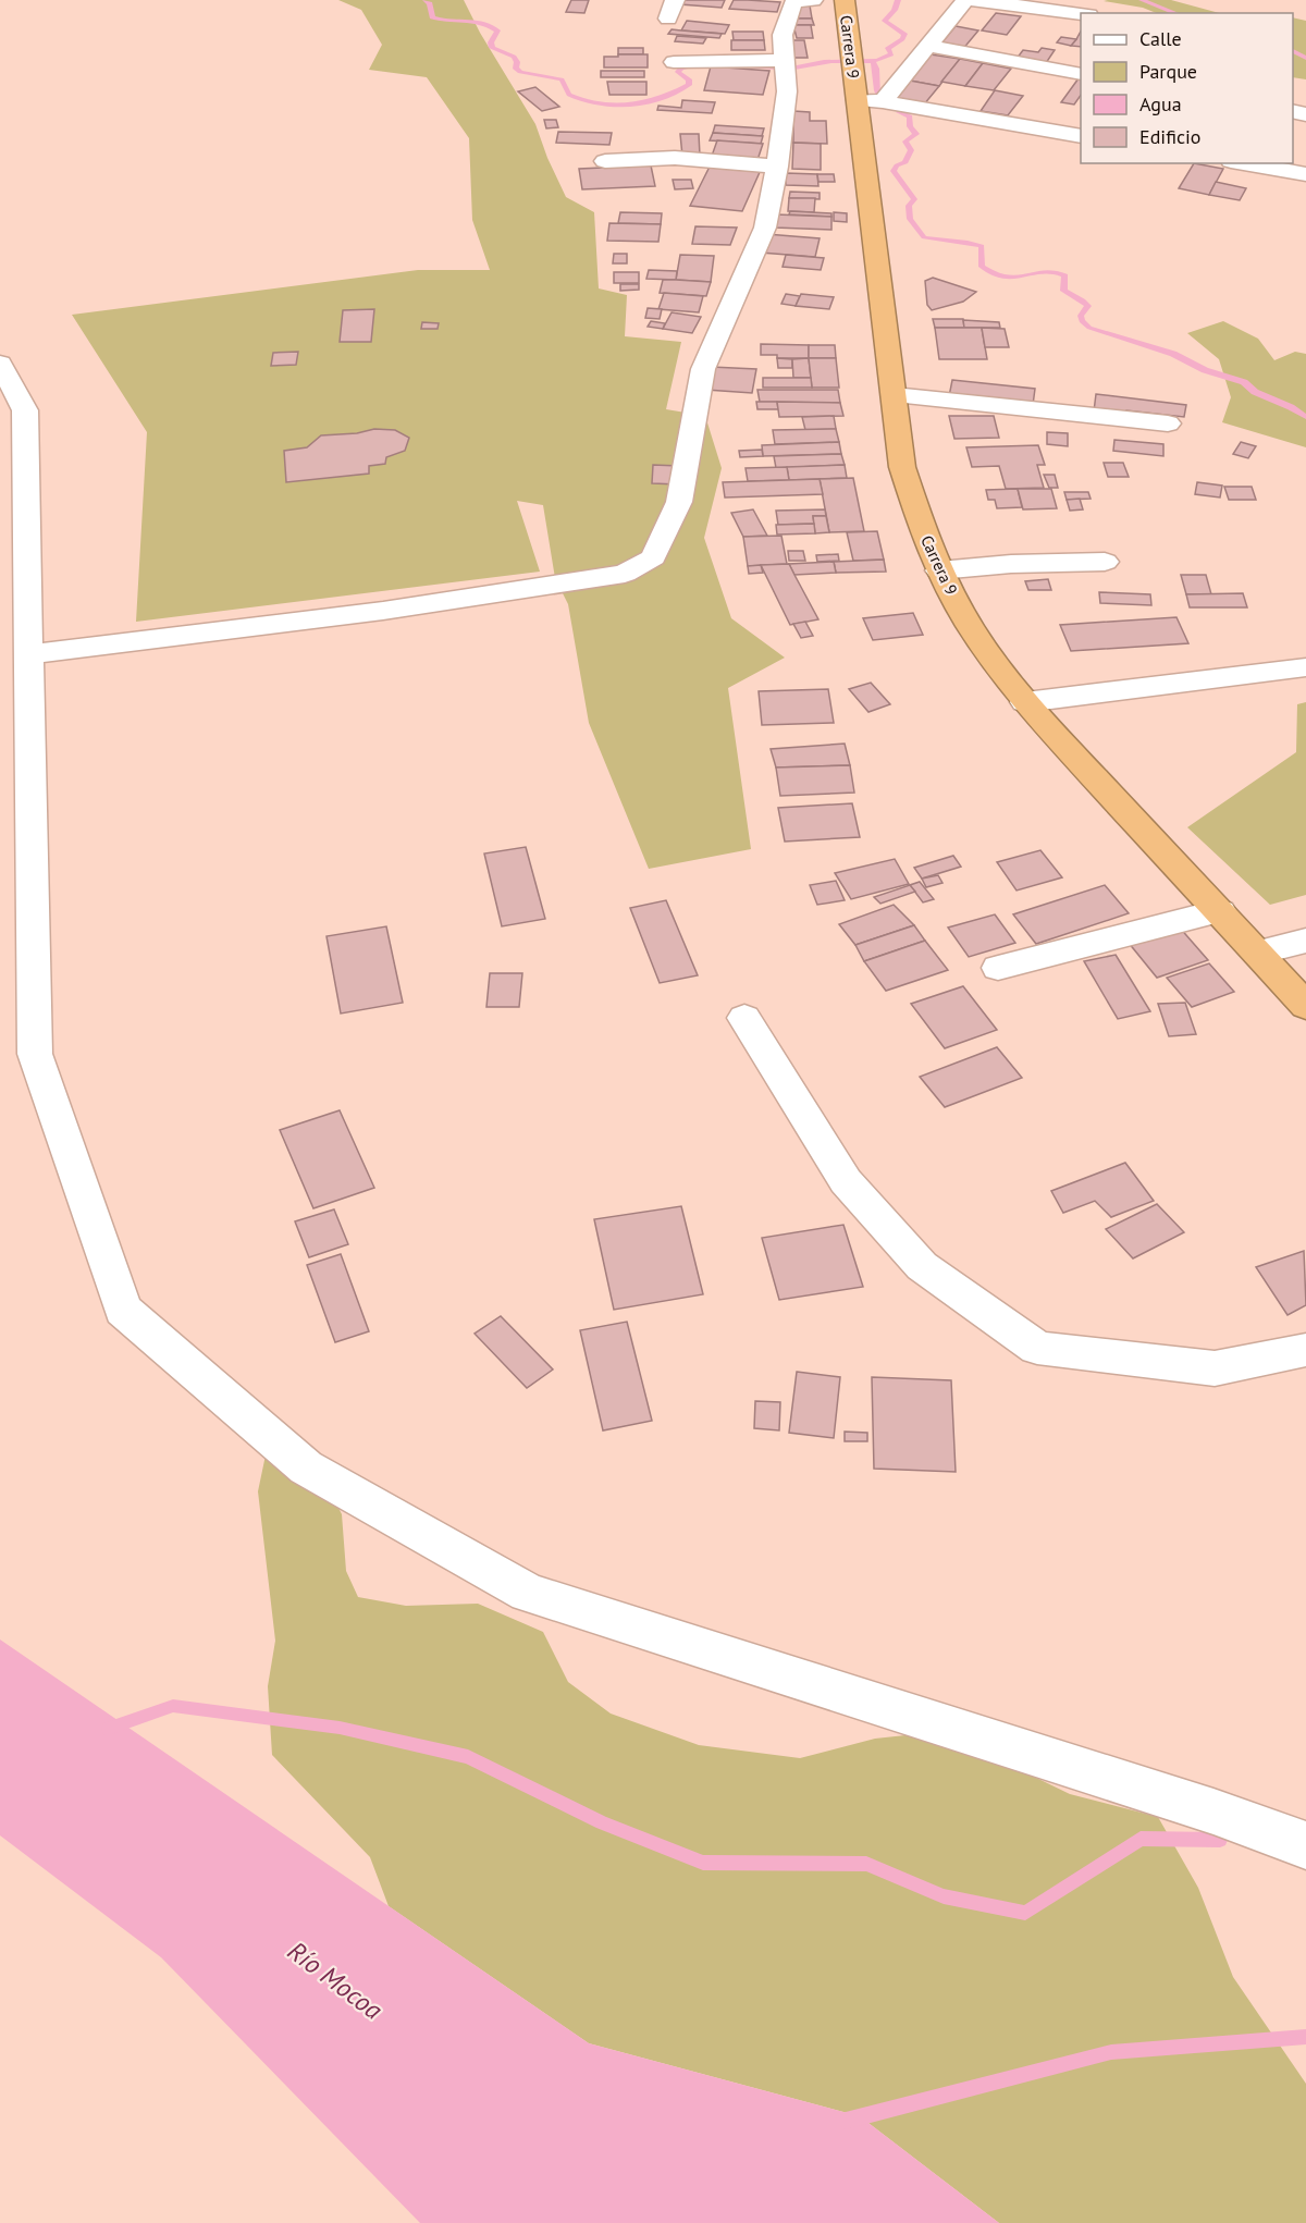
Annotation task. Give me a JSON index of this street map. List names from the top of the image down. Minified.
{"streets":{"highway":["Carrera 9"]},"water":["Río Mocoa"],"legend":["Calle","Parque","Agua","Edificio"]}
